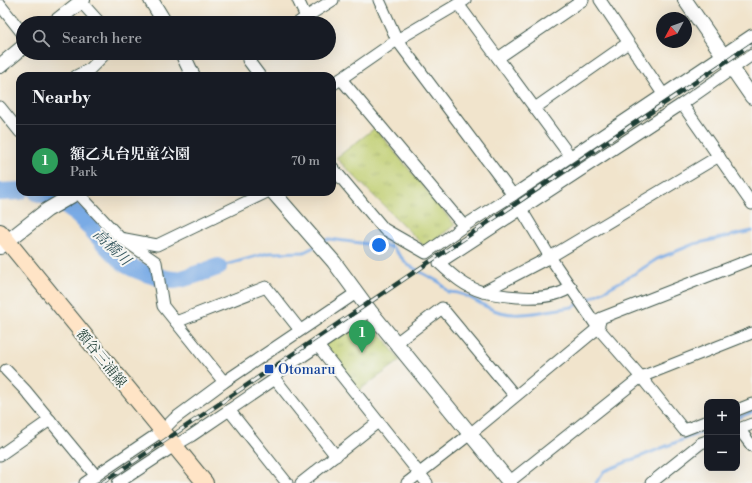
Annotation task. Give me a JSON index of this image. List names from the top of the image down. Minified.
{"streets":{"main road":["額谷三浦線"]},"water":["高橋川"],"places":{"transit":["Otomaru"]},"north":"bottom left","page":{"search":"Search here","heading":"Nearby","list":[{"mark":"1","name":"額乙丸台児童公園","note":"Park","value":"70 m"}],"pins":"1","map_buttons":["+","−"]}}
